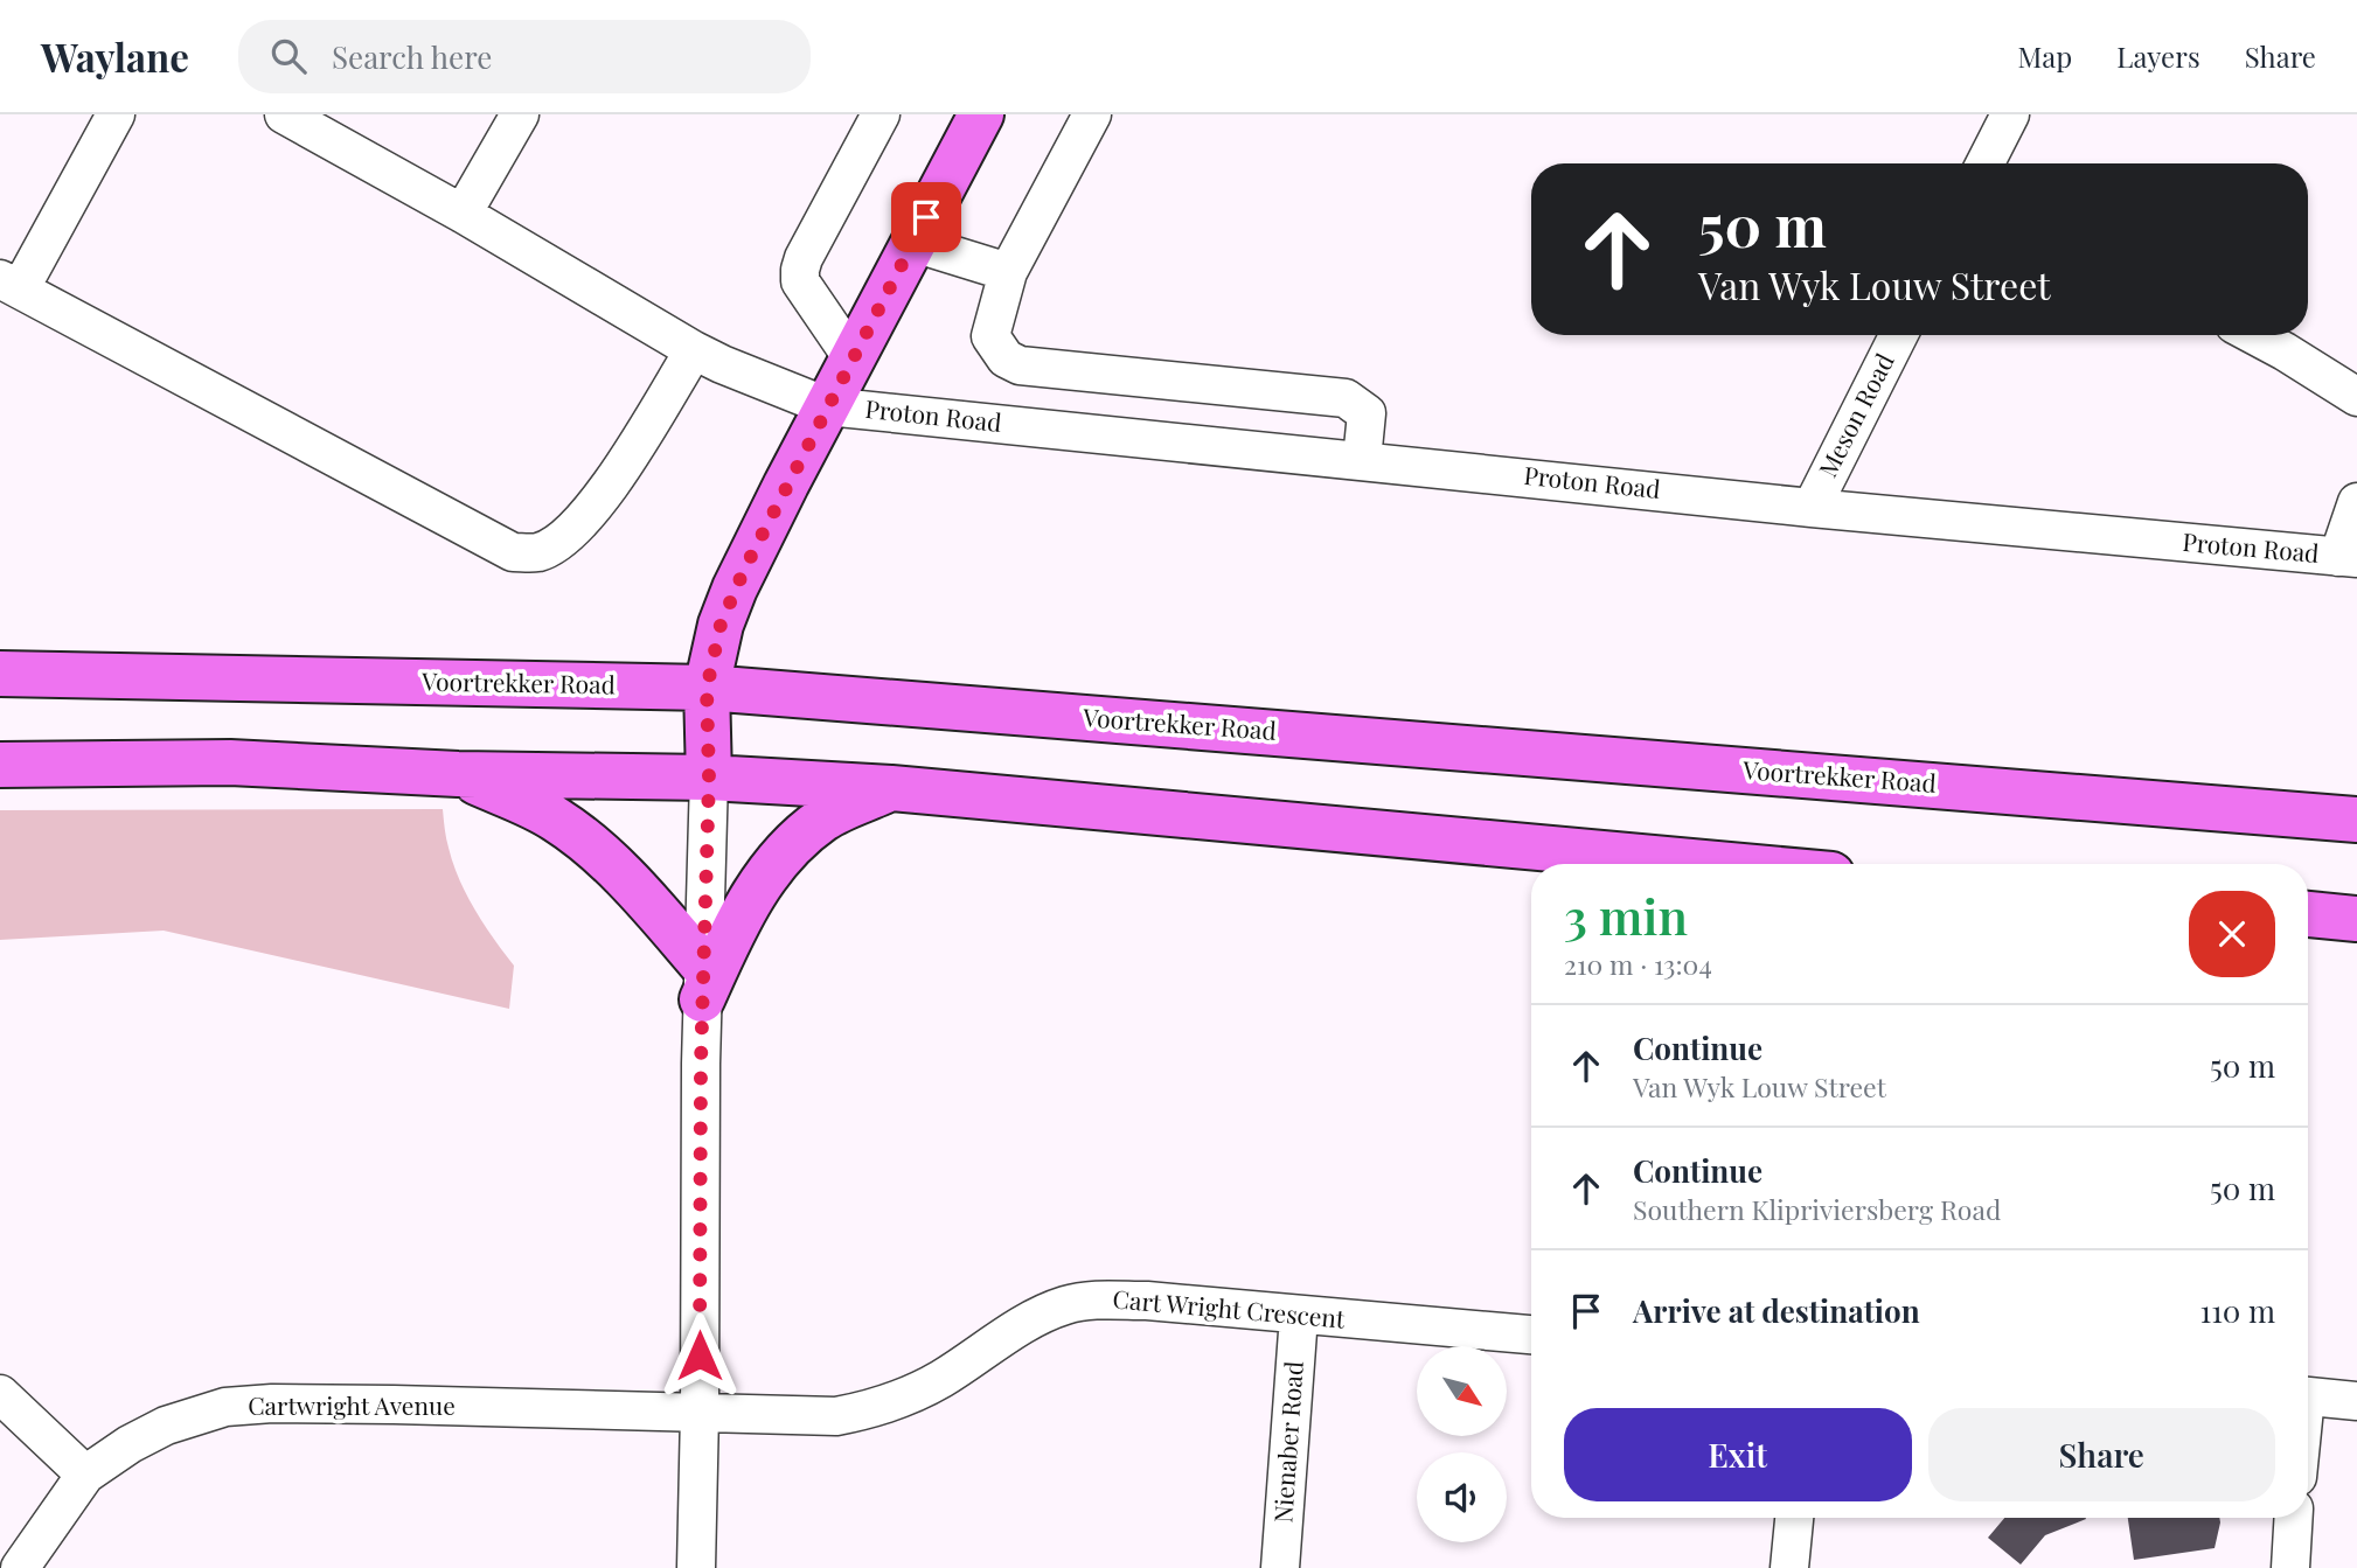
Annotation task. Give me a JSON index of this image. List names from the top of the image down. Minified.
{"streets":{"main road":["Voortrekker Road"],"street":["Meson Road","Proton Road","Cart Wright Crescent","Cartwright Avenue","Nienaber Road"]},"crossings":[["Meson Road","Proton Road"],["Cart Wright Crescent","Cartwright Avenue"],["Cart Wright Crescent","Nienaber Road"]],"north":"bottom right","page":{"header":"Waylane","search":"Search here","nav":["Map","Layers","Share"],"turn":["50 m","Van Wyk Louw Street"],"heading":["3 min","210 m · 13:04"],"list":[{"name":"Continue","note":"Van Wyk Louw Street","value":"50 m"},{"name":"Continue","note":"Southern Klipriviersberg Road","value":"50 m"},{"name":"Arrive at destination","value":"110 m"}],"buttons":["Exit","Share"]}}
